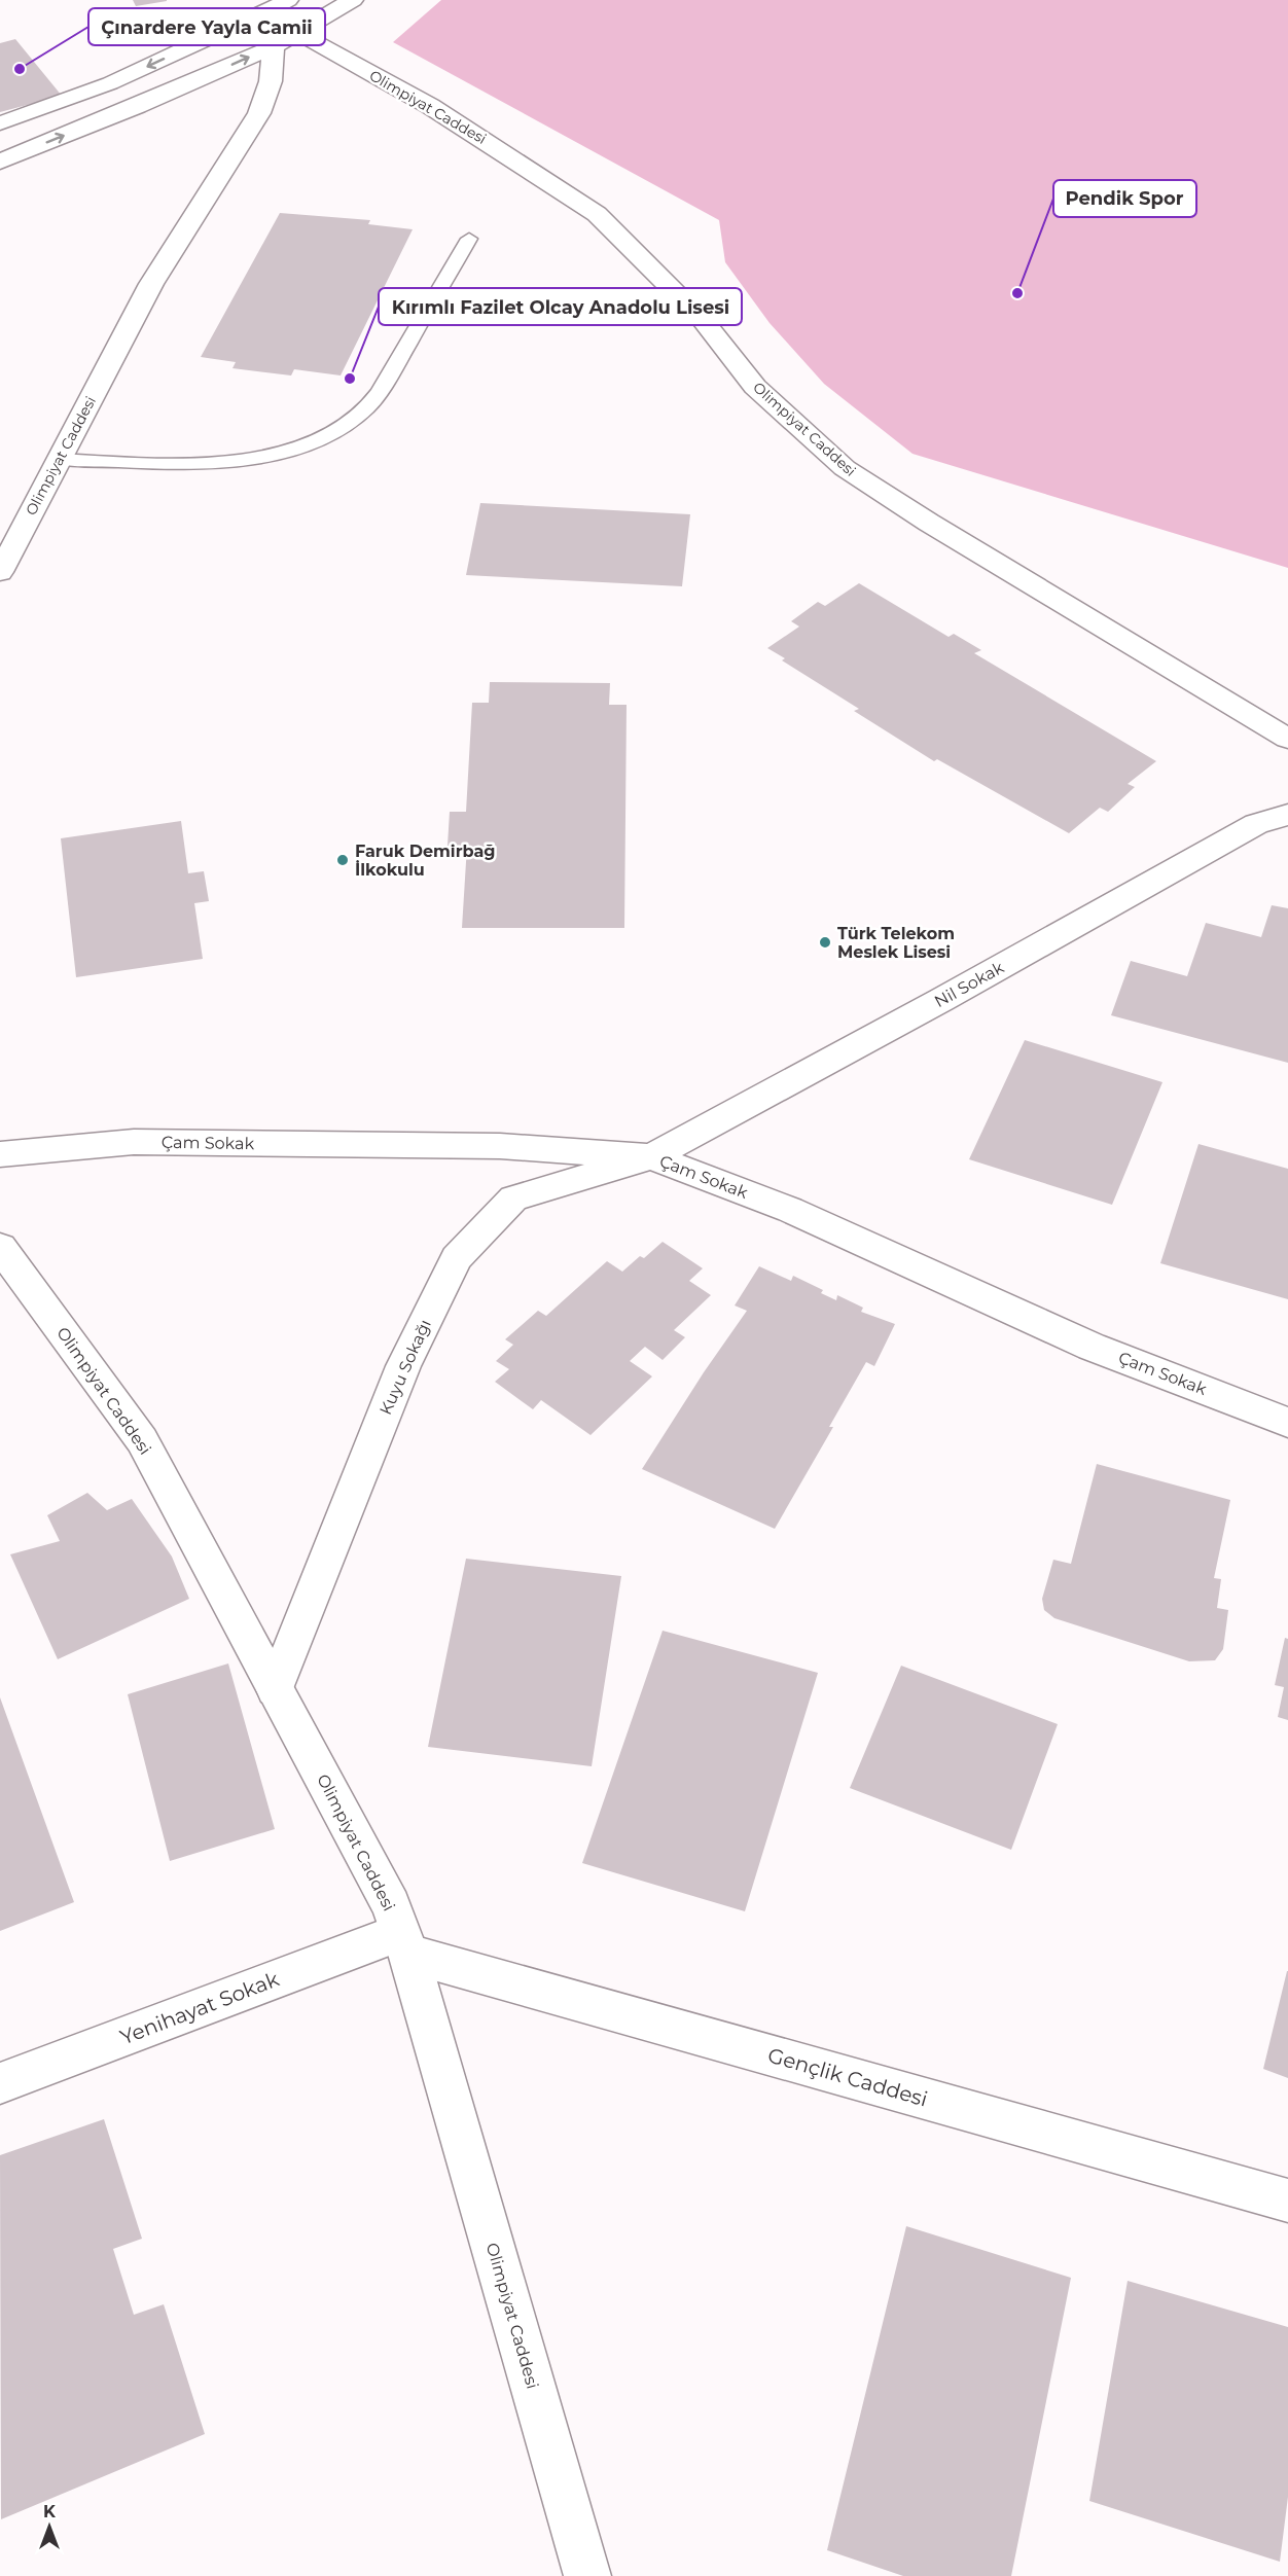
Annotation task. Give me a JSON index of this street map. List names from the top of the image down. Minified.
{"streets":{"street":["Olimpiyat Caddesi","Nil Sokak","Çam Sokak","Kuyu Sokağı","Yenihayat Sokak","Gençlik Caddesi"]},"crossings":[["Olimpiyat Caddesi","Kuyu Sokağı"],["Olimpiyat Caddesi","Yenihayat Sokak"],["Olimpiyat Caddesi","Gençlik Caddesi"],["Nil Sokak","Çam Sokak"],["Nil Sokak","Kuyu Sokağı"],["Çam Sokak","Kuyu Sokağı"],["Yenihayat Sokak","Gençlik Caddesi"]],"places":["Çınardere Yayla Camii","Pendik Spor","Kırımlı Fazilet Olcay Anadolu Lisesi","Faruk Demirbağ İlkokulu","Türk Telekom Meslek Lisesi"],"north":"top"}
